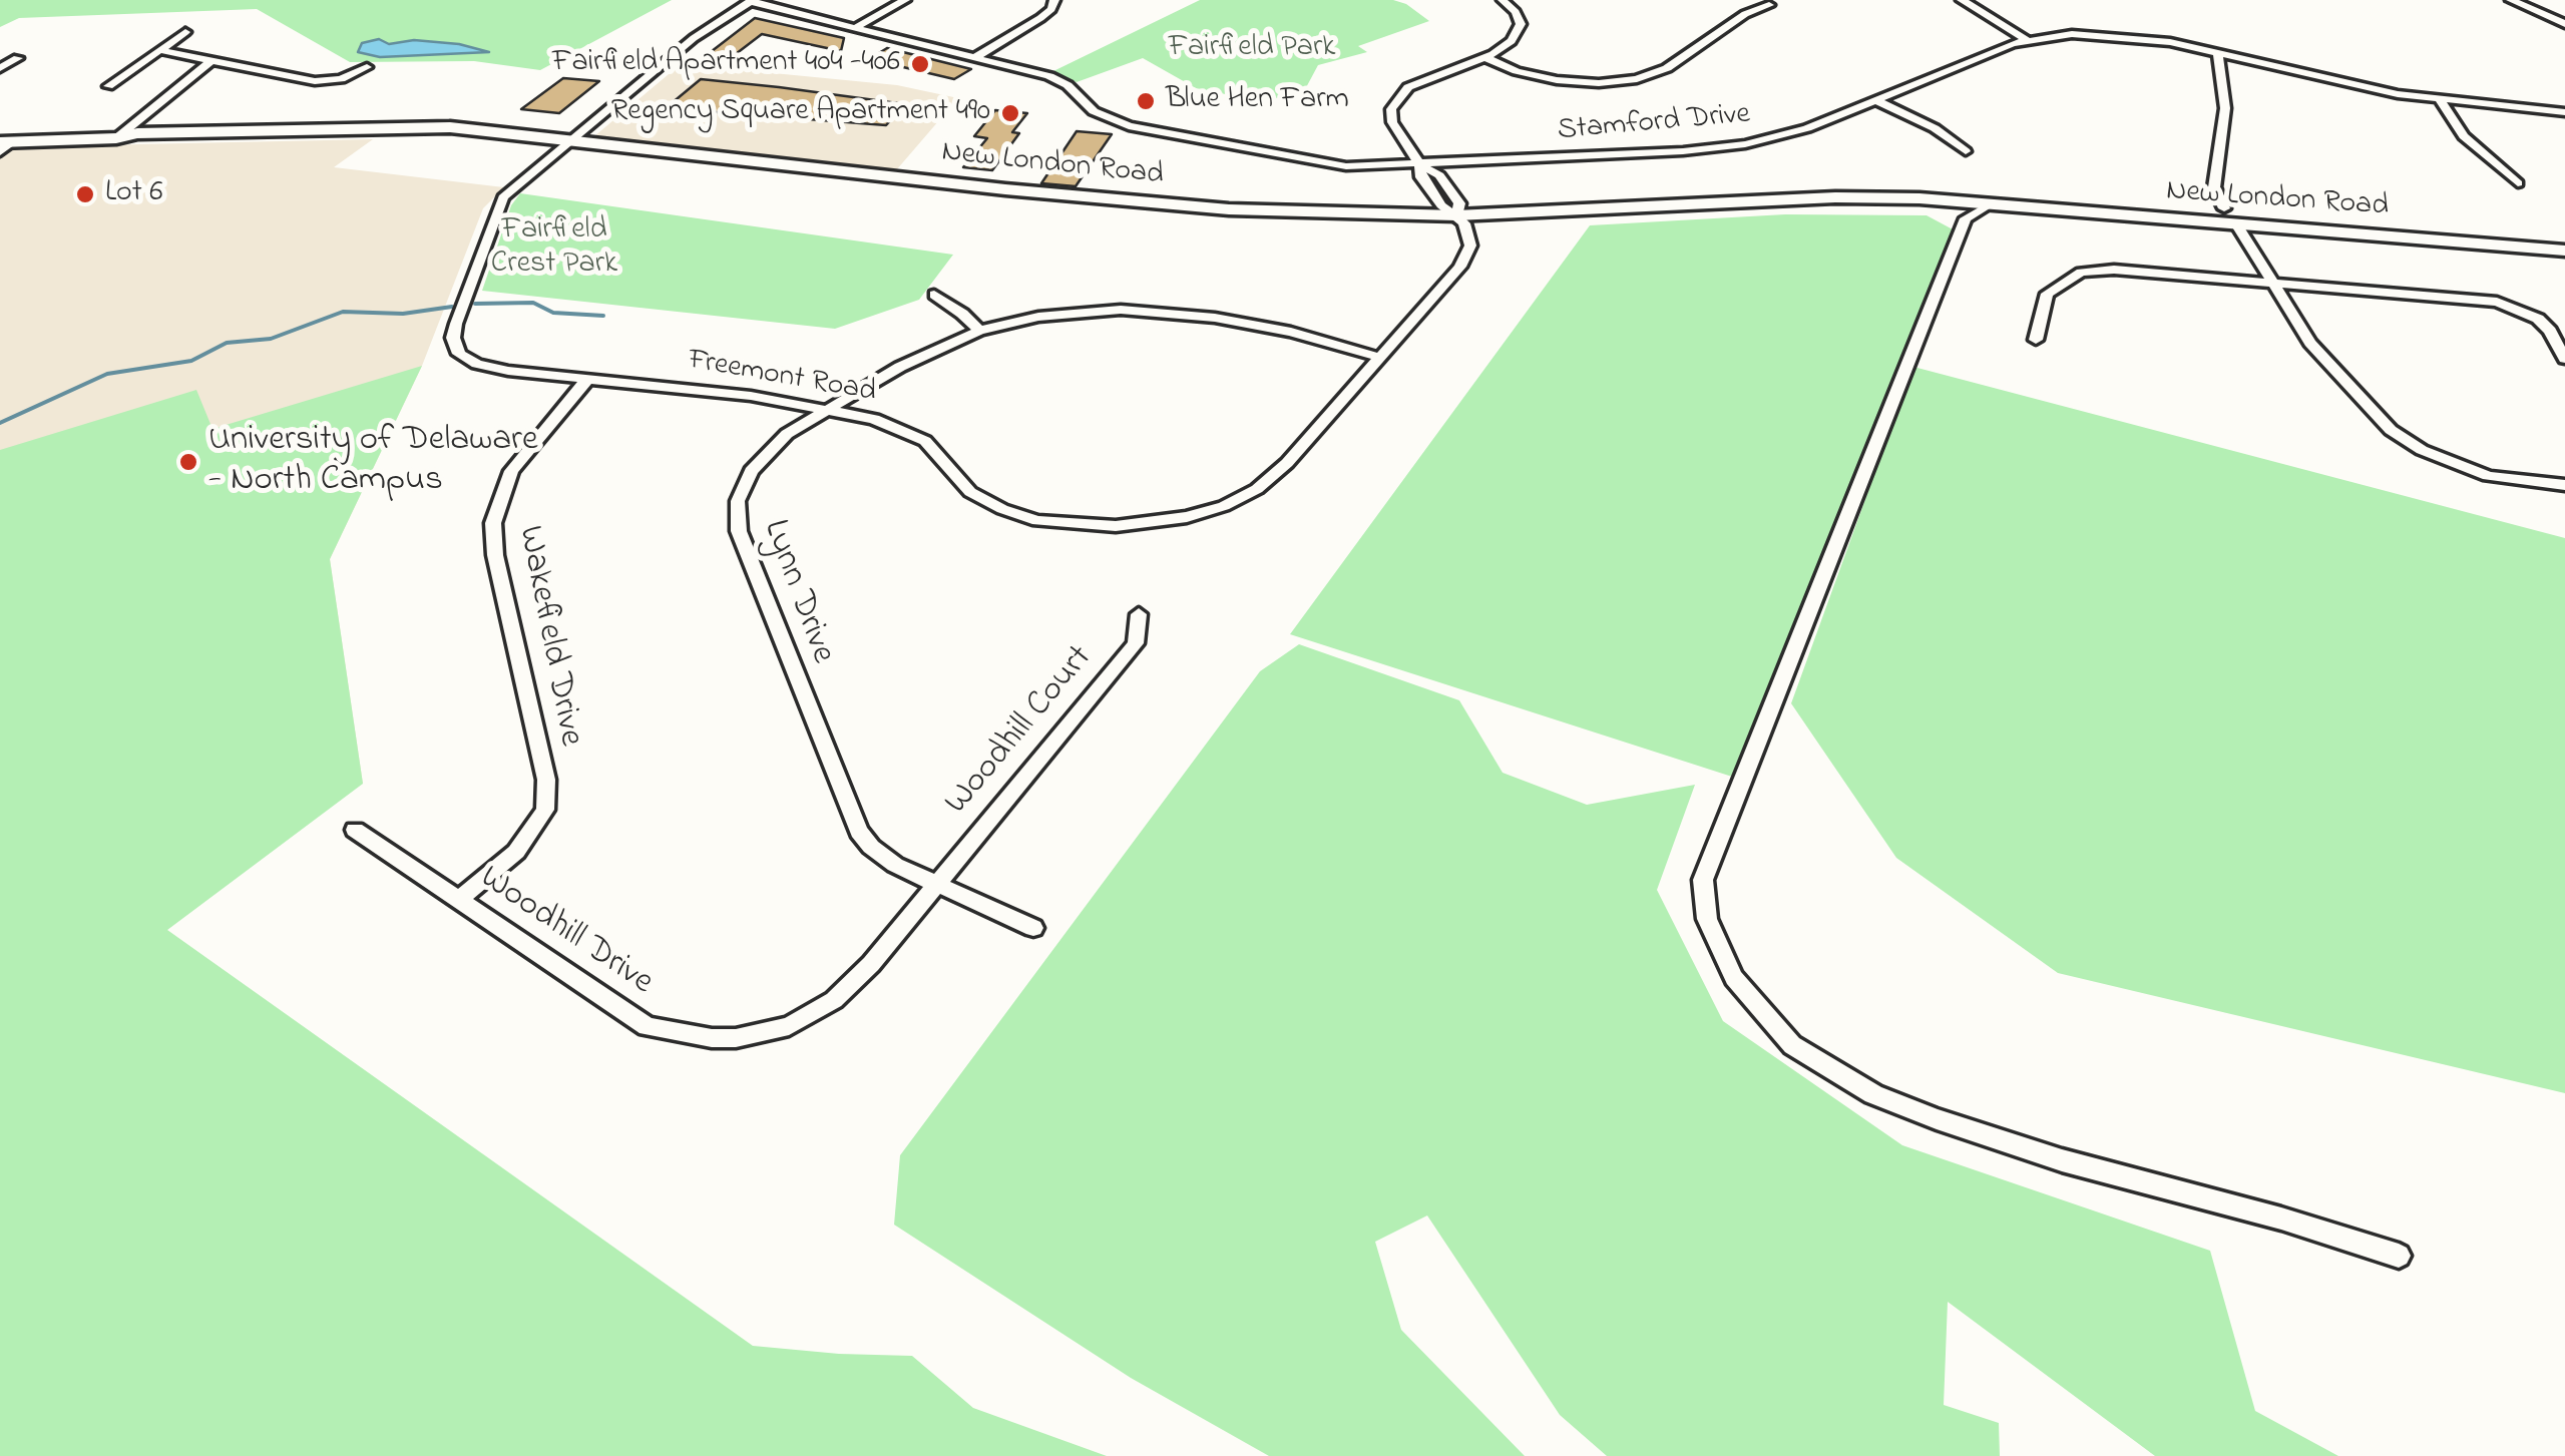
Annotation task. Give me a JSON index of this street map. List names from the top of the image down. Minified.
{"streets":{"main road":["New London Road"],"street":["Stamford Drive","Freemont Road","Lynn Drive","Wakefield Drive","Woodhill Court","Woodhill Drive"]},"crossings":[["New London Road","Freemont Road"],["Freemont Road","Lynn Drive"],["Freemont Road","Wakefield Drive"],["Lynn Drive","Woodhill Court"],["Lynn Drive","Woodhill Drive"],["Wakefield Drive","Woodhill Drive"],["Woodhill Court","Woodhill Drive"]],"parks":["Fairfield Park","Fairfield Crest Park"],"places":["Fairfield Apartment 404 -406","Blue Hen Farm","Regency Square Apartment 490","Lot 6","University of Delaware - North Campus"]}
